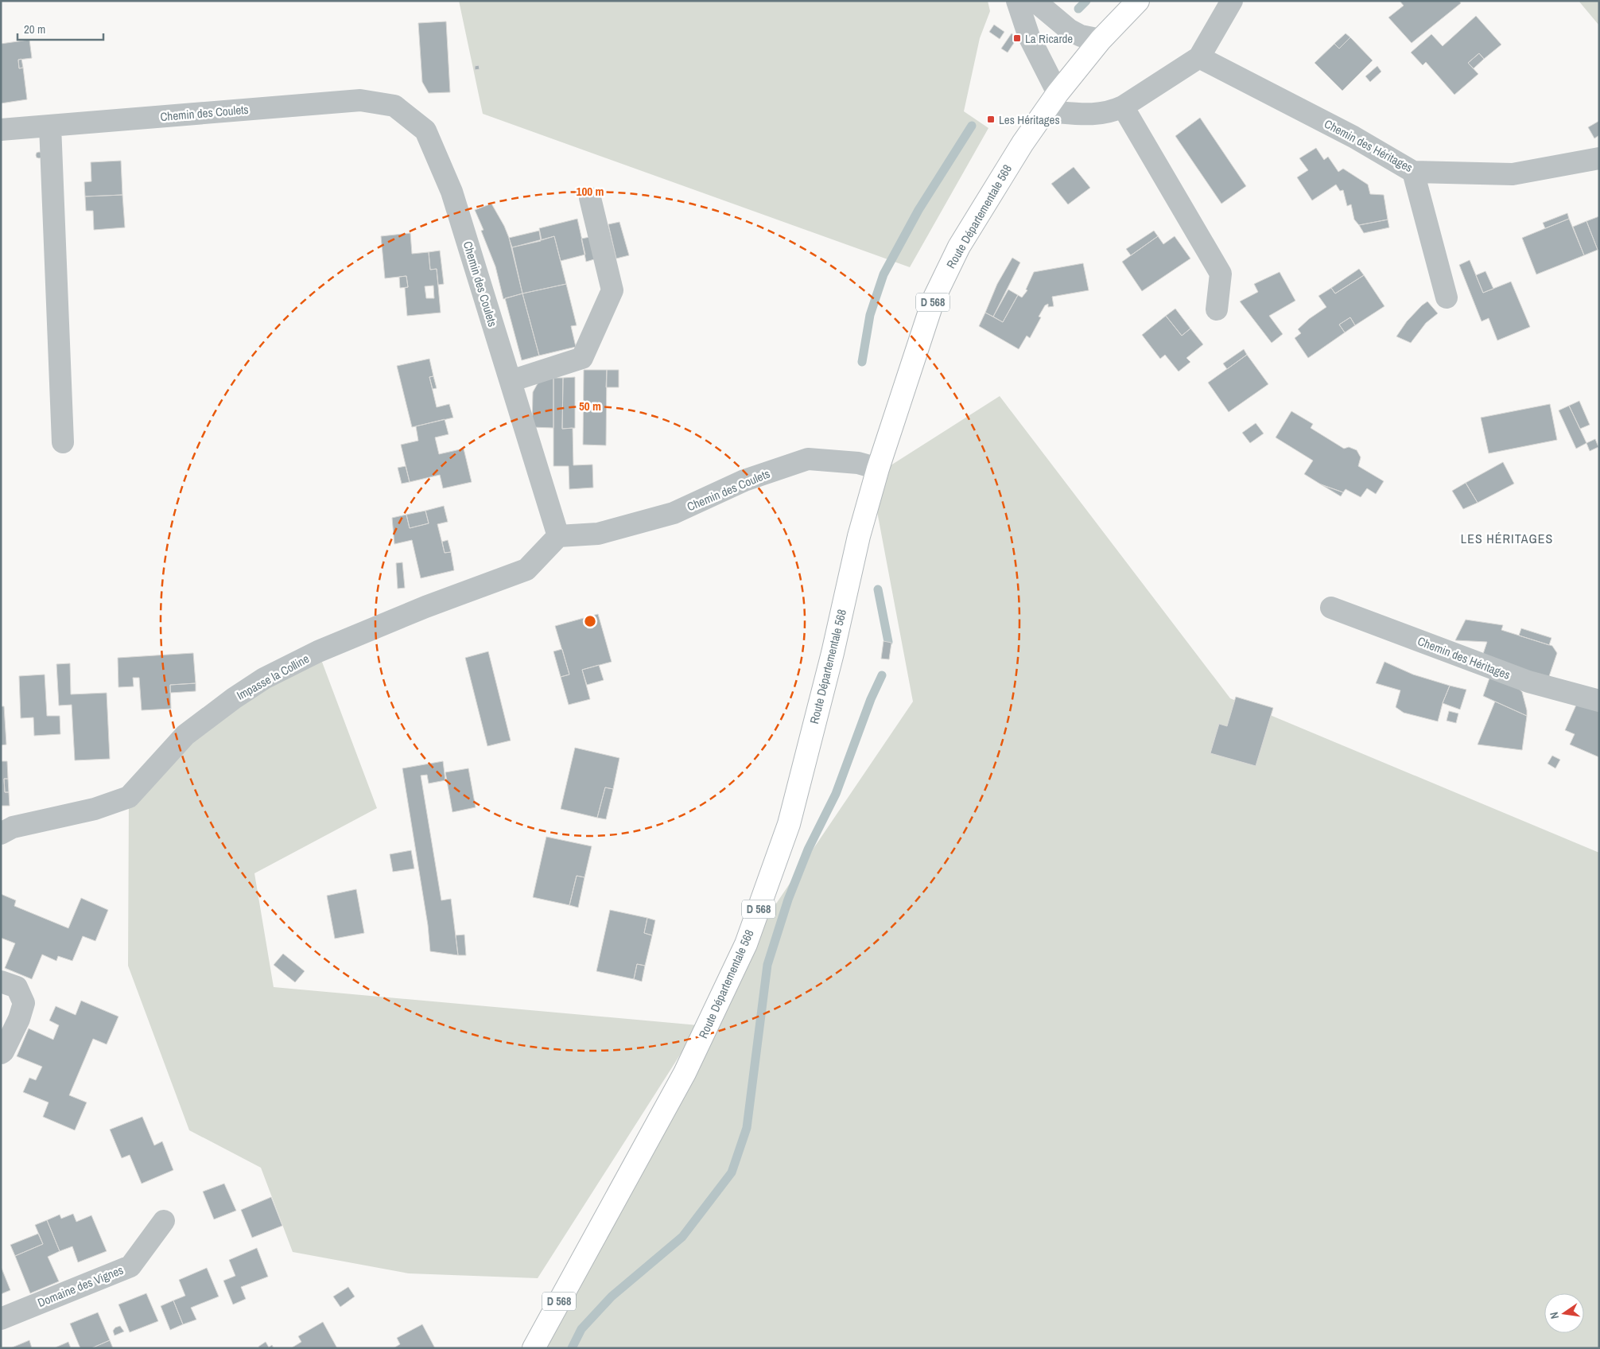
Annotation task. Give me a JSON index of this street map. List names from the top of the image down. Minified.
{"streets":{"main road":["Route Départementale 568","D 568"],"street":["Chemin des Coulets","Chemin des Héritages","Impasse la Colline","Domaine des Vignes"]},"crossings":[["Chemin des Coulets","Route Départementale 568"],["Chemin des Coulets","Impasse la Colline"]],"districts":["LES HÉRITAGES"],"places":{"transit":["La Ricarde","Les Héritages"]},"scale_bar":"20 m","north":"left","rings":["100 m","50 m"]}
